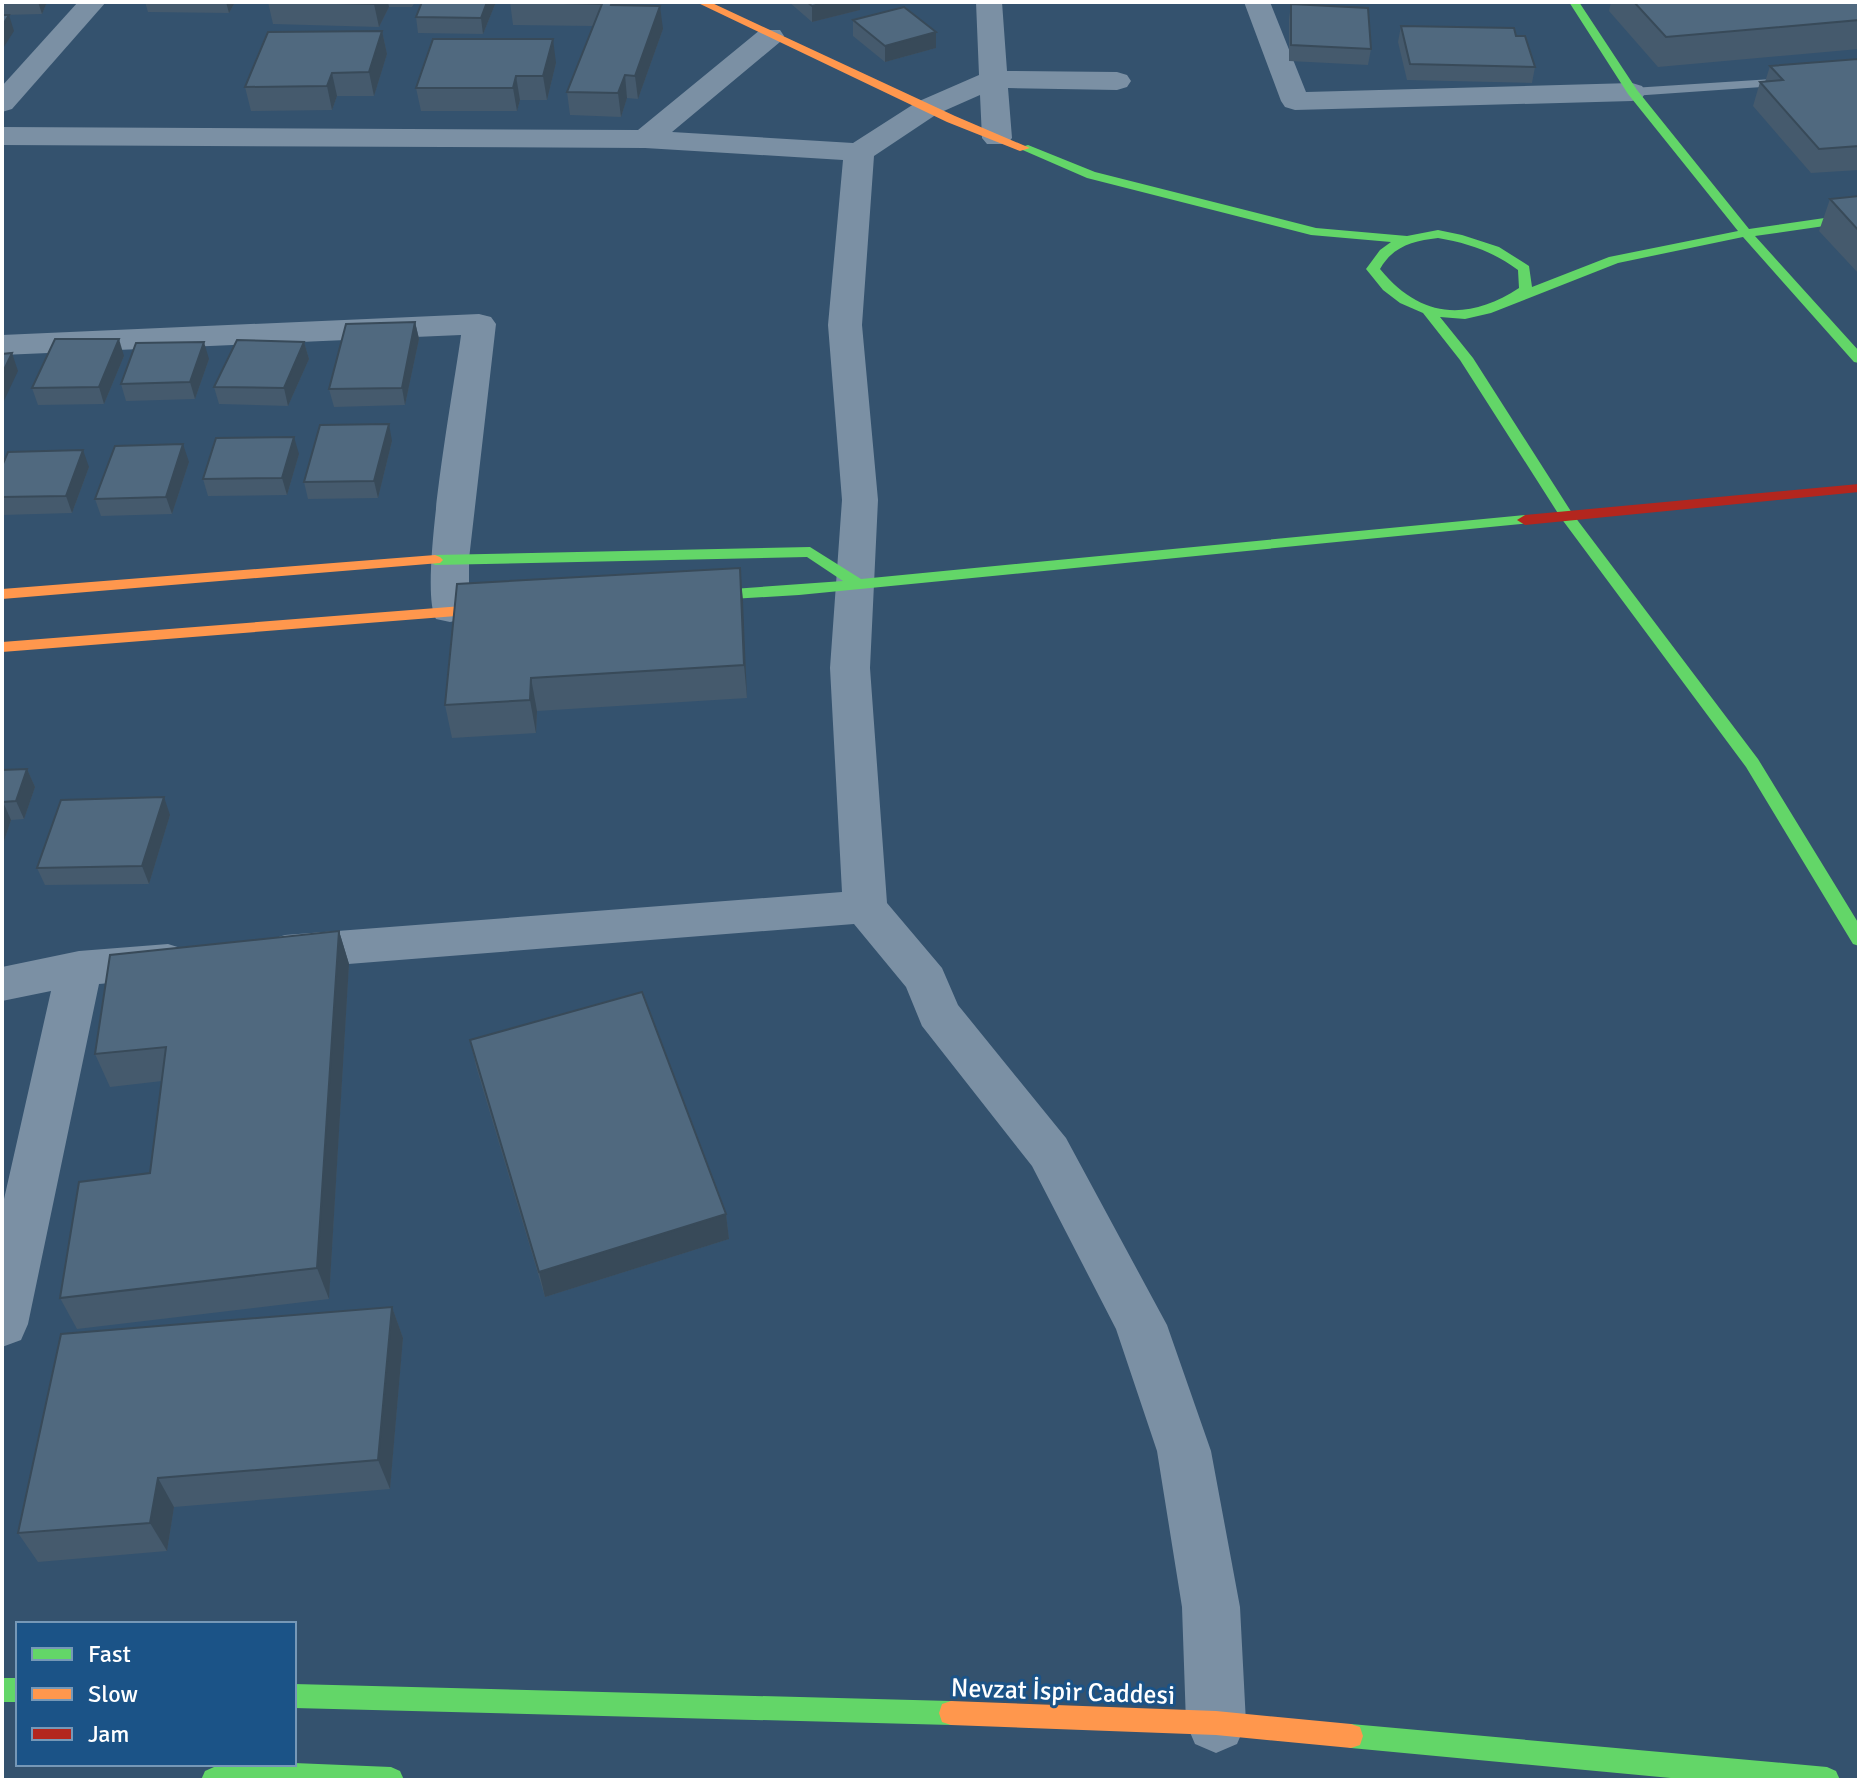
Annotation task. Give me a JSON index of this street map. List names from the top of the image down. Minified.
{"streets":{"street":["Nevzat İspir Caddesi"]},"legend":["Fast","Slow","Jam"]}
